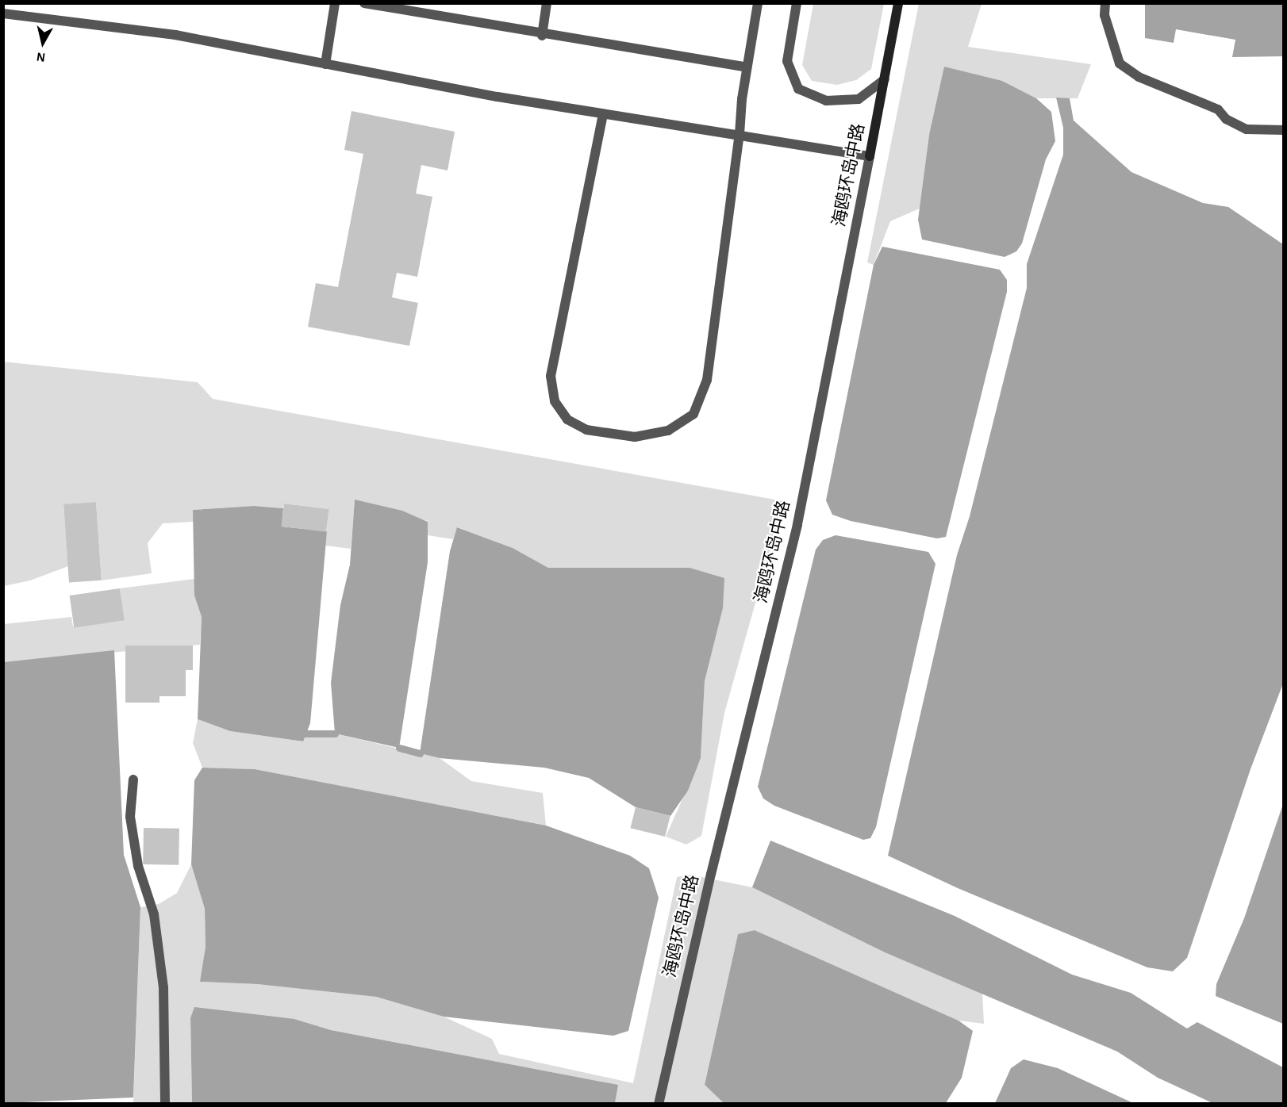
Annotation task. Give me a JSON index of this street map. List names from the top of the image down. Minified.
{"streets":{"street":["海鸥环岛中路"]},"north":"bottom"}
